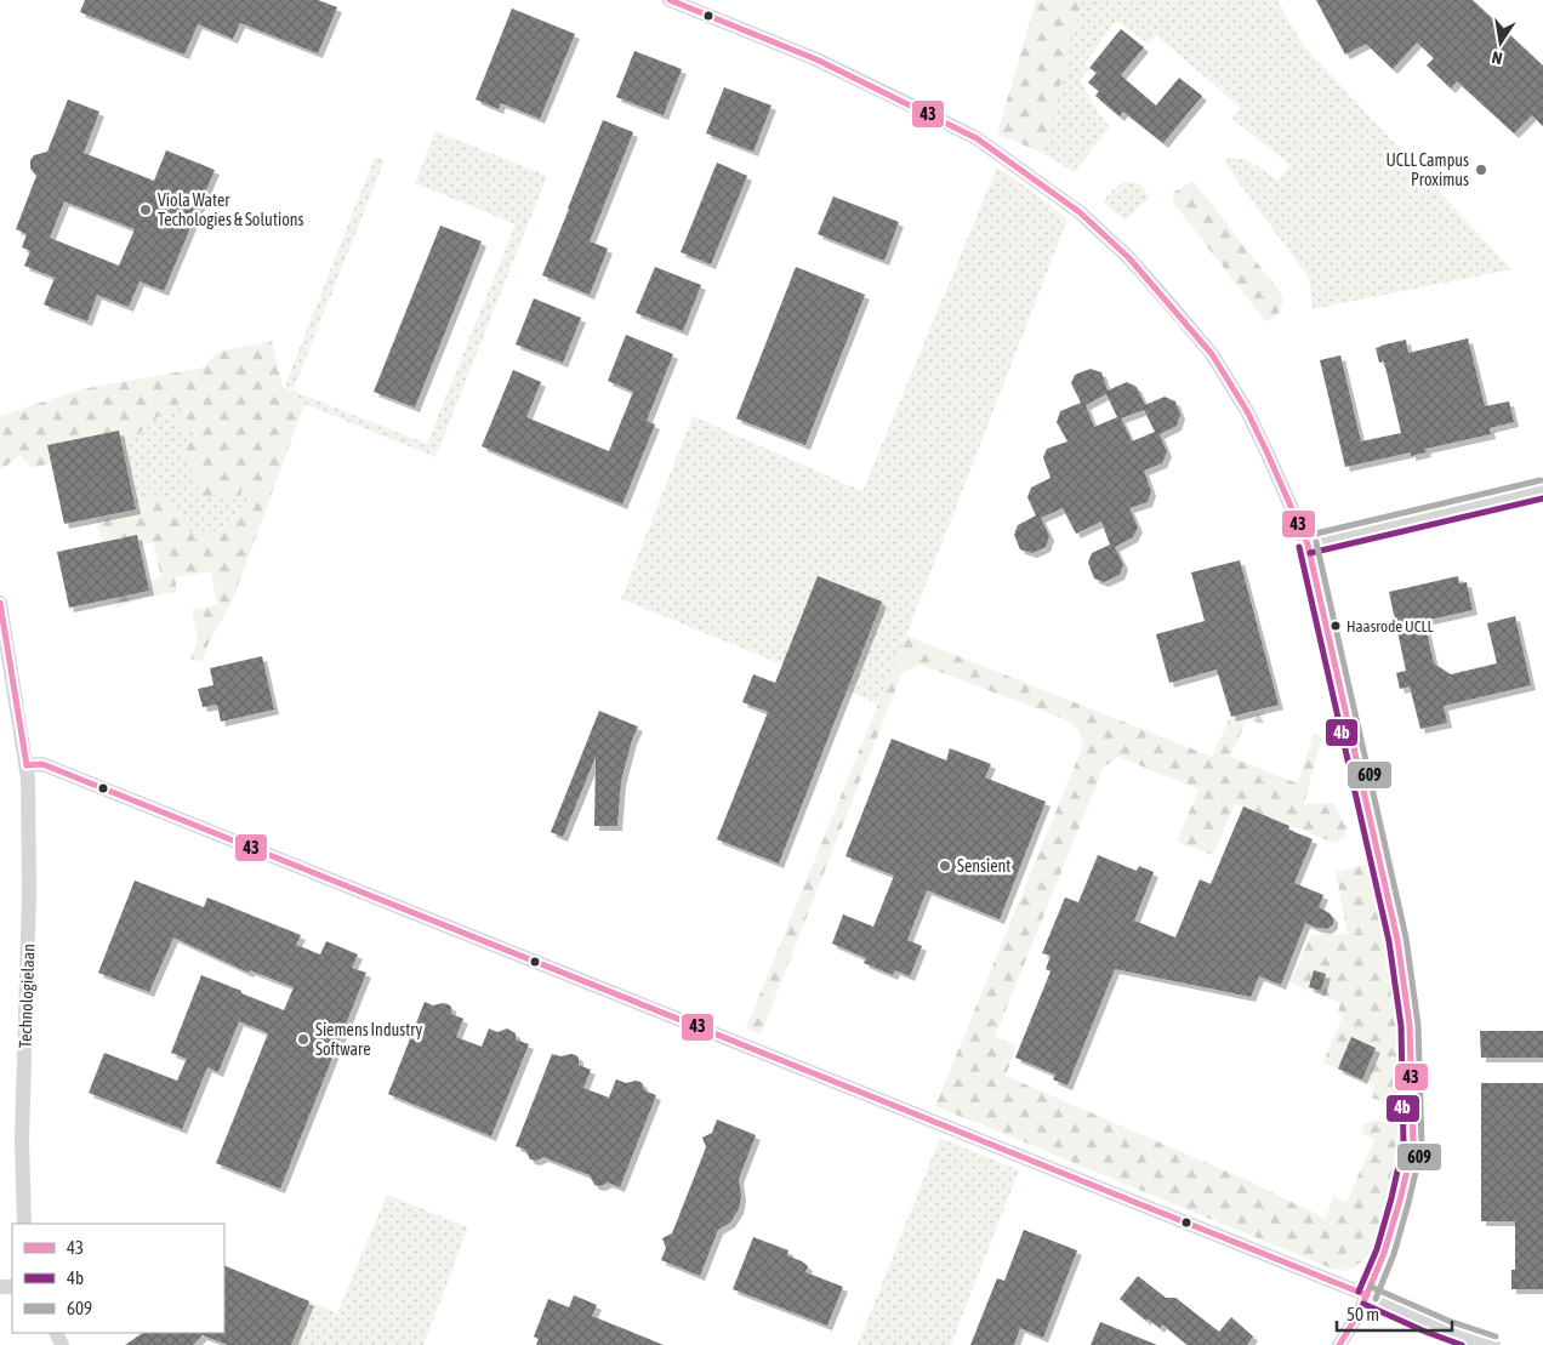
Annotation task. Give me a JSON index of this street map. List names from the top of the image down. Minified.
{"streets":{"street":["Technologielaan"]},"places":["UCLL Campus Proximus","Viola Water Techologies & Solutions","Haasrode UCLL","Sensient","Siemens Industry Software"],"lines":["transit line 43","transit line 609","transit line 4b"],"legend":["43","4b","609"],"scale_bar":"50 m","north":"bottom"}
